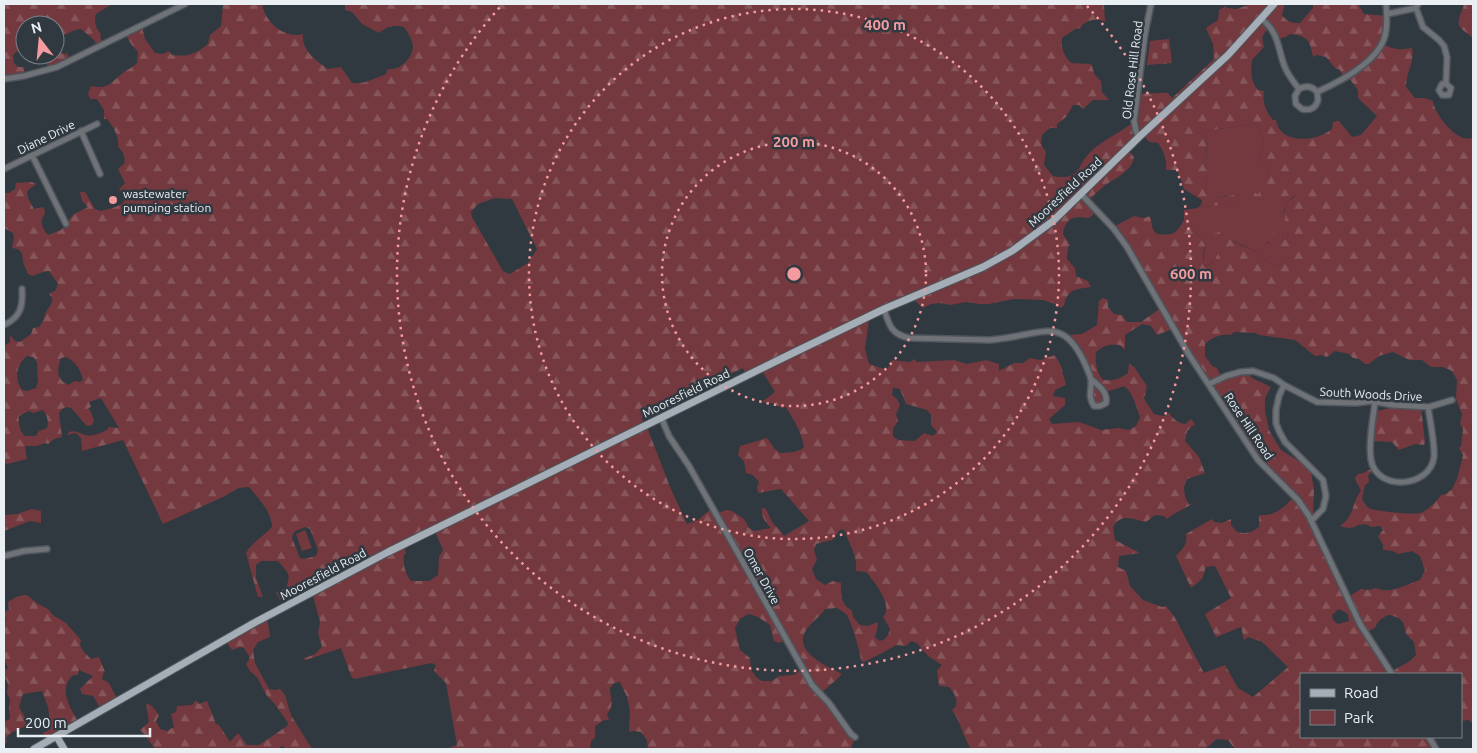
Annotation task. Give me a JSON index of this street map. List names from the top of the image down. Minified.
{"streets":{"main road":["Mooresfield Road"],"street":["Old Rose Hill Road","Diane Drive","South Woods Drive","Rose Hill Road","Omer Drive"]},"crossings":[["Old Rose Hill Road","Mooresfield Road"],["Mooresfield Road","Rose Hill Road"],["Mooresfield Road","Omer Drive"],["South Woods Drive","Rose Hill Road"]],"places":["wastewater pumping station"],"legend":["Road","Park"],"scale_bar":"200 m","north":"top","rings":["400 m","200 m","600 m"]}
